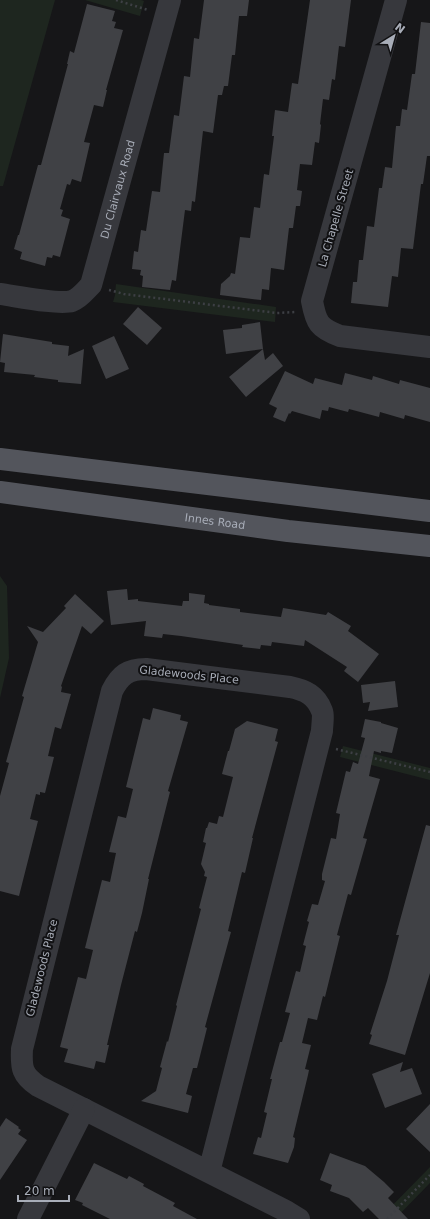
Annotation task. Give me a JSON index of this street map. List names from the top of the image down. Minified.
{"streets":{"main road":["Innes Road"],"street":["Du Clairvaux Road","La Chapelle Street","Gladewoods Place"]},"scale_bar":"20 m","north":"top right"}
